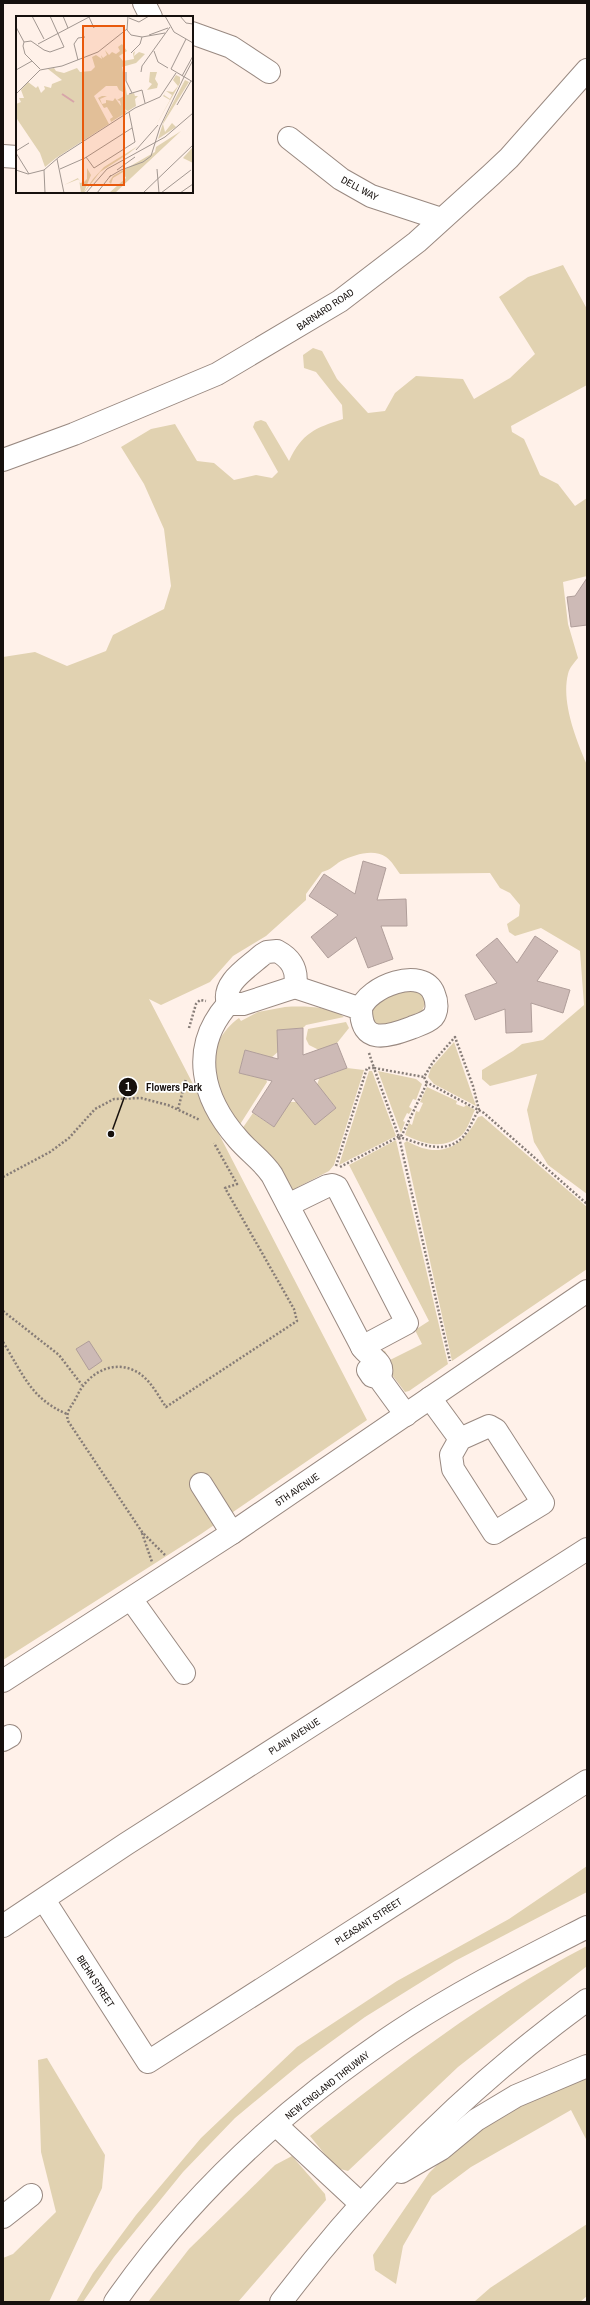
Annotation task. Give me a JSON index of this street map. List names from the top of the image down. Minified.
{"streets":{"main road":["DELL WAY","BARNARD ROAD","5TH AVENUE","PLAIN AVENUE","PLEASANT STREET","BIEHN STREET","NEW ENGLAND THRUWAY"]},"crossings":[["DELL WAY","BARNARD ROAD"],["PLAIN AVENUE","BIEHN STREET"],["PLEASANT STREET","BIEHN STREET"]],"places":["Flowers Park"]}
